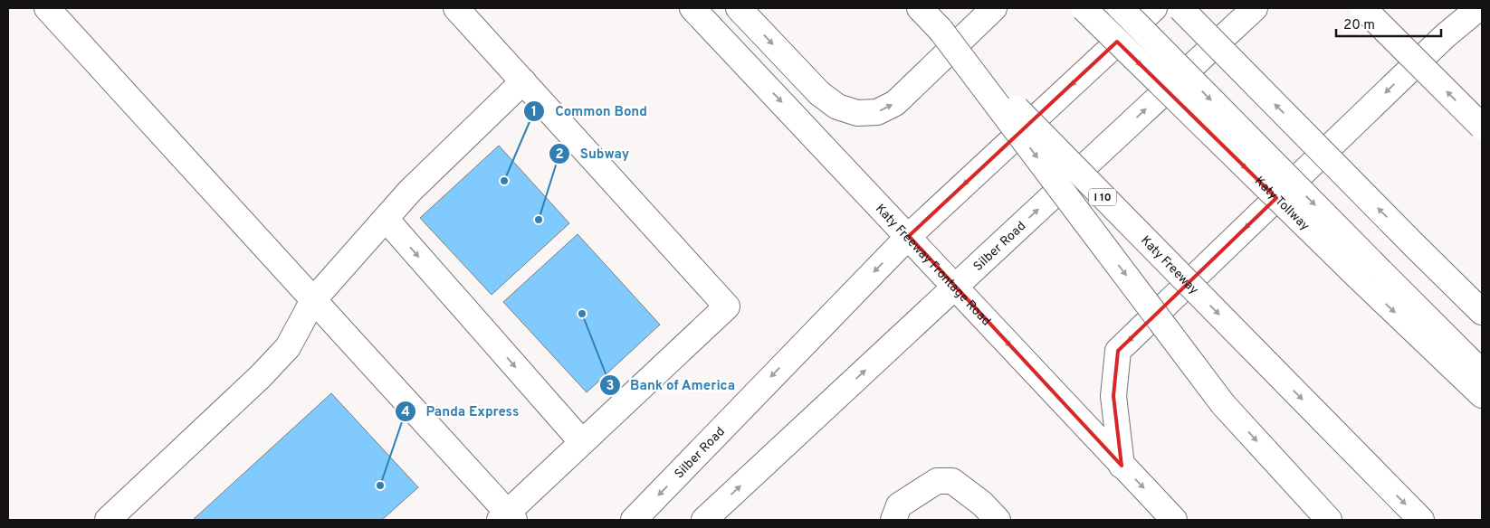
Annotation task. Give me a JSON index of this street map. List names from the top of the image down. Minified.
{"streets":{"main road":["I 10","Katy Tollway","Silber Road","Katy Freeway Frontage Road","Katy Freeway"]},"crossings":[["Silber Road","Katy Freeway Frontage Road"]],"places":["Common Bond","Subway","Bank of America","Panda Express"],"scale_bar":"20 m"}
